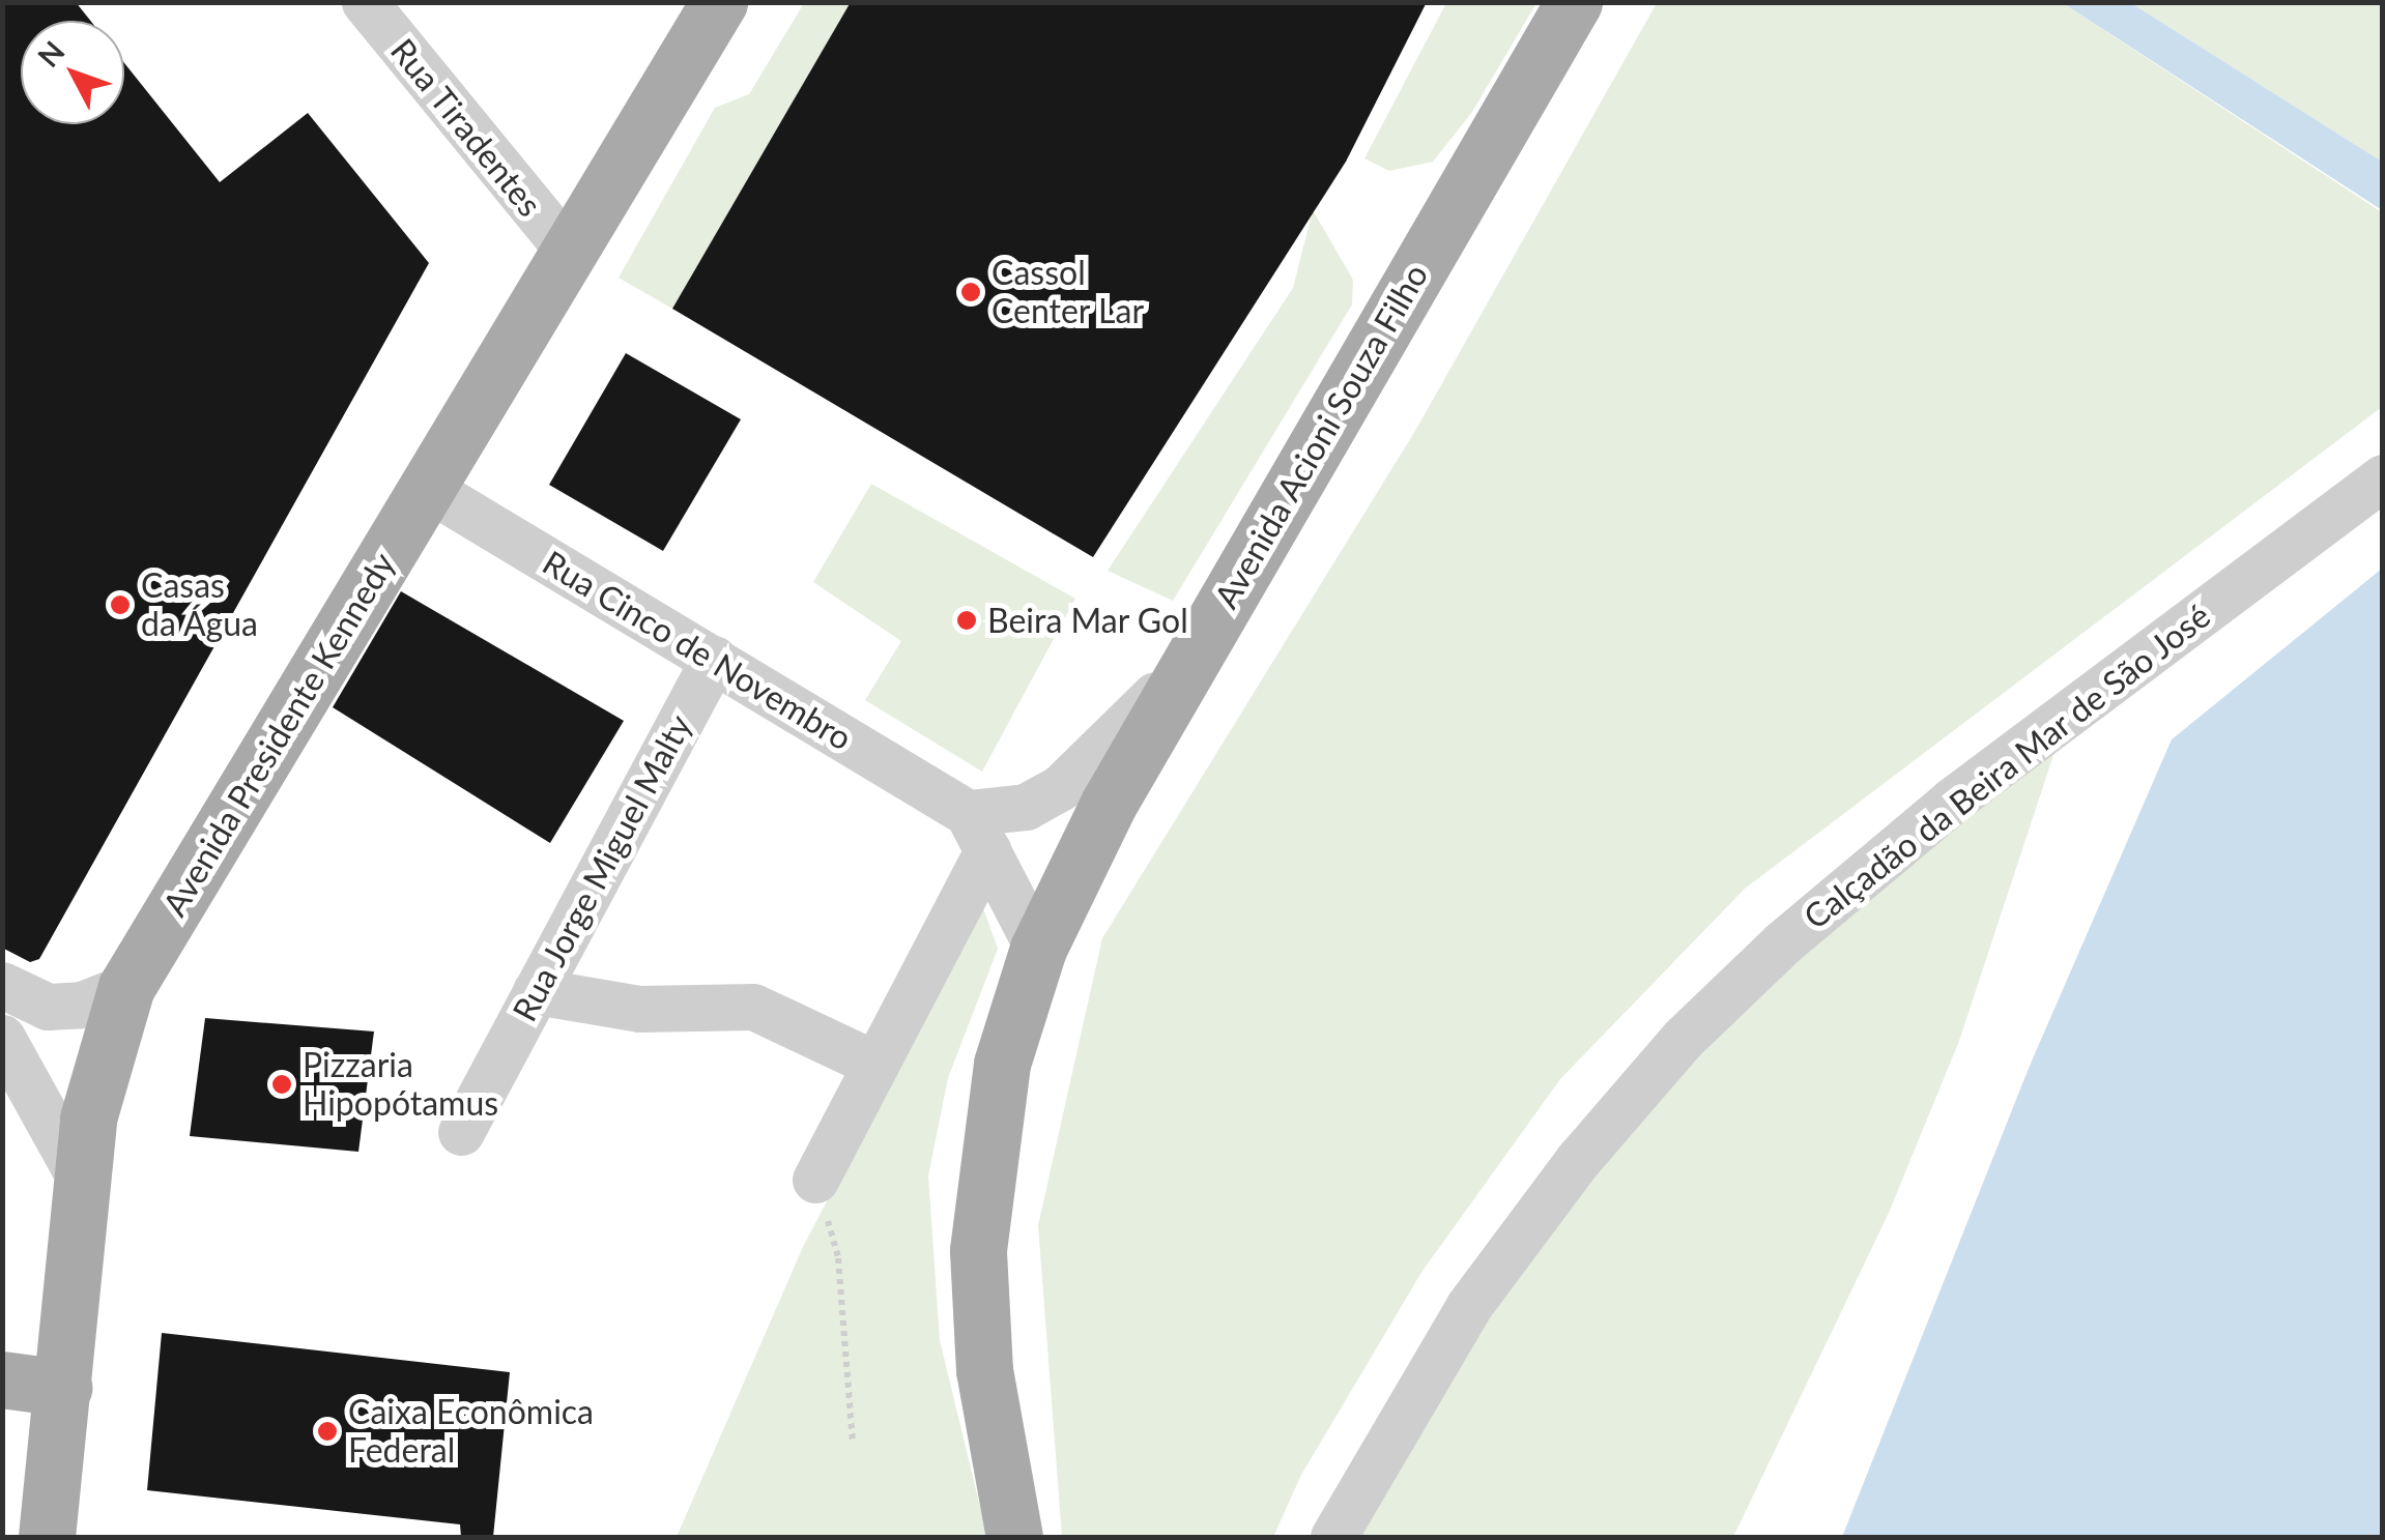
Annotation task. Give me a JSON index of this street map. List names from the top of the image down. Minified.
{"streets":{"main road":["Avenida Acioni Souza Filho","Avenida Presidente Kennedy"],"street":["Rua Tiradentes","Rua Cinco de Novembro","Calçadão da Beira Mar de São José","Rua Jorge Miguel Malty"]},"crossings":[["Rua Tiradentes","Avenida Presidente Kennedy"],["Rua Cinco de Novembro","Avenida Presidente Kennedy"],["Rua Cinco de Novembro","Rua Jorge Miguel Malty"]],"places":["Cassol Center Lar","Casas da Água","Beira Mar Gol","Pizzaria Hipopótamus","Caixa Econômica Federal"],"north":"top left"}
